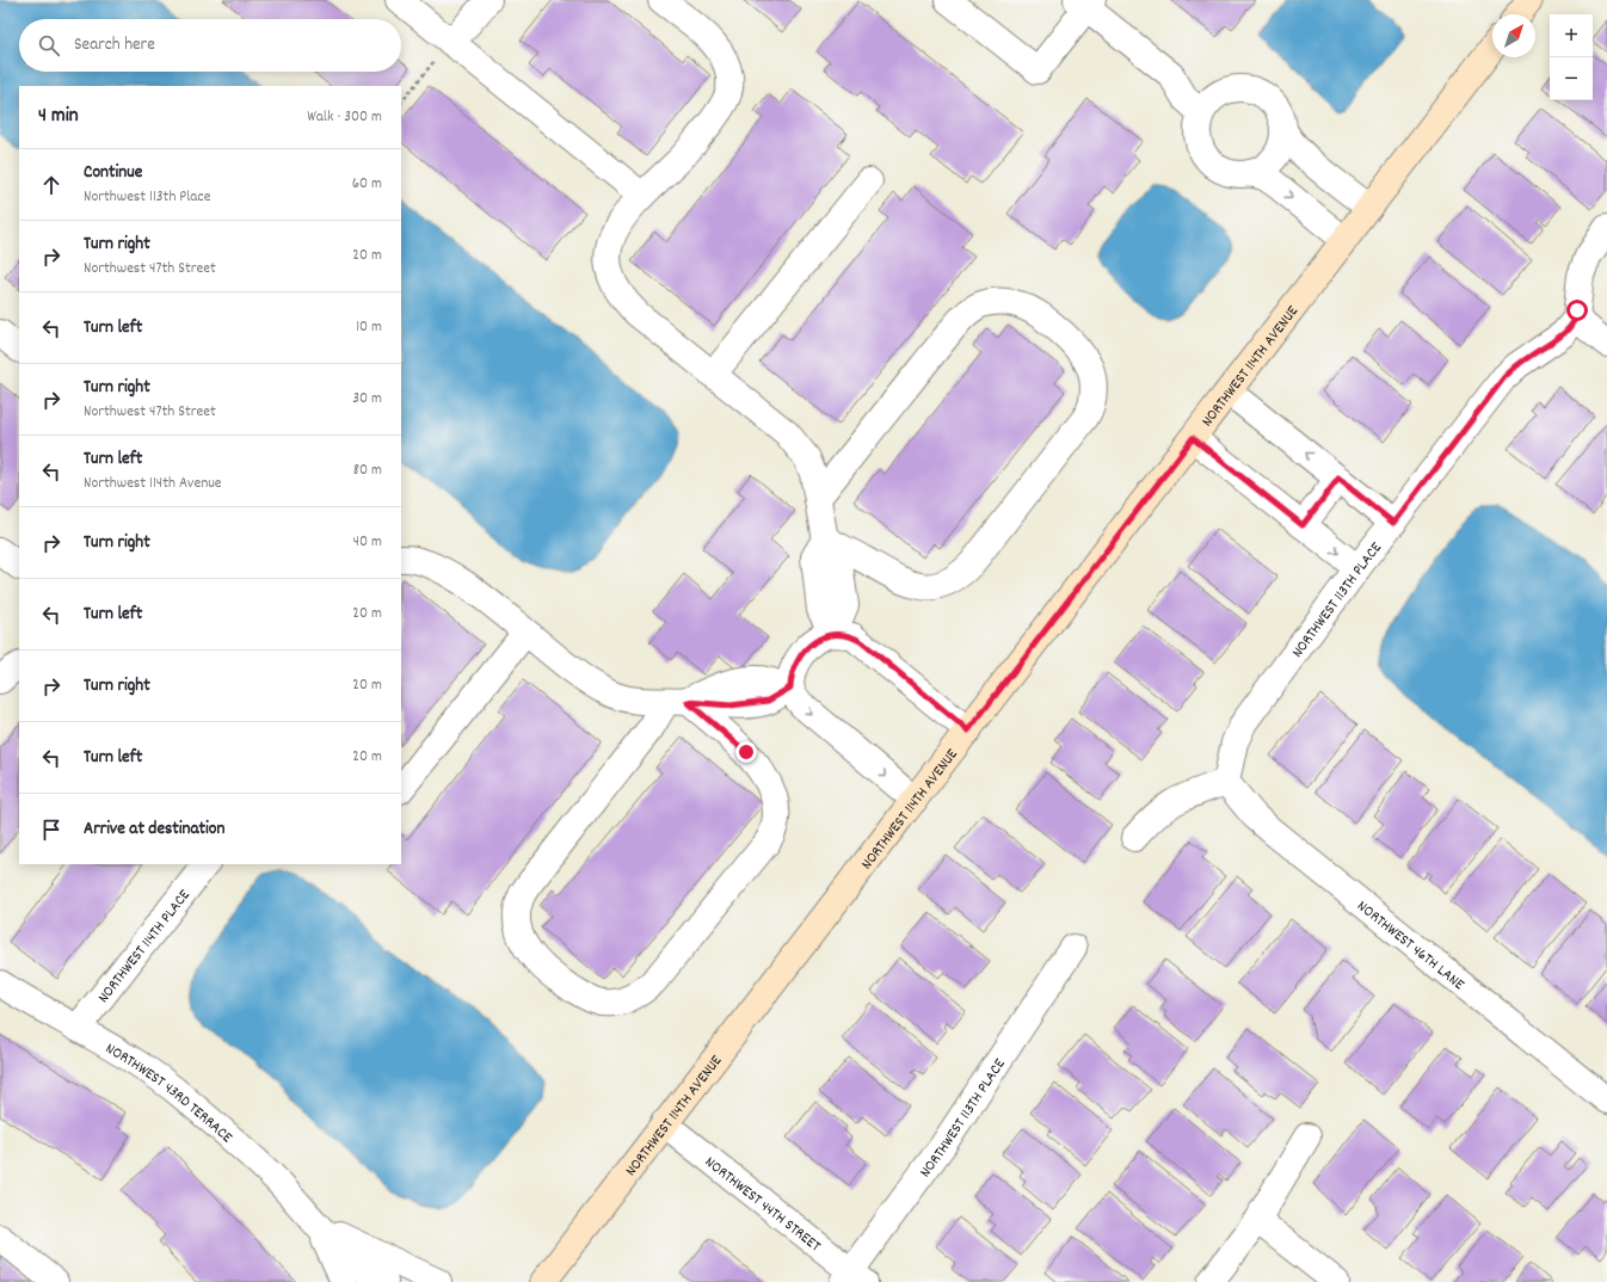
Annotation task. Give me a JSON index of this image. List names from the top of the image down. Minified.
{"streets":{"street":["NORTHWEST 114TH AVENUE","NORTHWEST 113TH PLACE","NORTHWEST 46TH LANE","NORTHWEST 114TH PLACE","NORTHWEST 43RD TERRACE","NORTHWEST 44TH STREET"]},"crossings":[["NORTHWEST 114TH AVENUE","NORTHWEST 44TH STREET"],["NORTHWEST 113TH PLACE","NORTHWEST 46TH LANE"],["NORTHWEST 113TH PLACE","NORTHWEST 44TH STREET"],["NORTHWEST 114TH PLACE","NORTHWEST 43RD TERRACE"]],"north":"top right","page":{"map_buttons":["+","−"],"search":"Search here","heading":["4 min","Walk · 300 m"],"list":[["Continue","Northwest 113th Place","60 m"],["Turn right","Northwest 47th Street","20 m"],["Turn left","10 m"],["Turn right","Northwest 47th Street","30 m"],["Turn left","Northwest 114th Avenue","80 m"],["Turn right","40 m"],["Turn left","20 m"],["Turn right","20 m"],["Turn left","20 m"],"Arrive at destination"]}}
